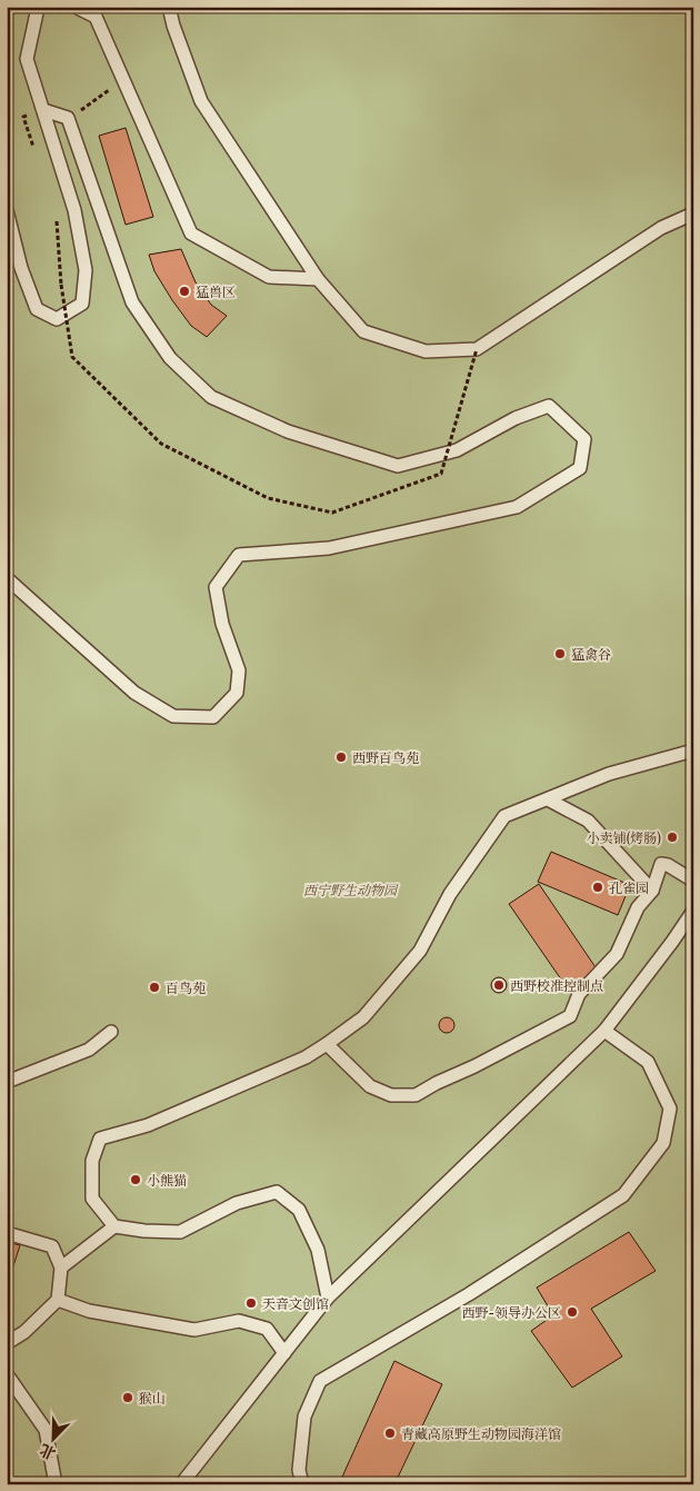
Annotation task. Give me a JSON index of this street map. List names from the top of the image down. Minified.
{"parks":["西宁野生动物园"],"places":["猛兽区","猛禽谷","西野百鸟苑","小卖铺(烤肠)","孔雀园","西野校准控制点","百鸟苑","小熊猫","天音文创馆","西野-领导办公区","猴山","青藏高原野生动物园海洋馆"],"north":"bottom left"}
